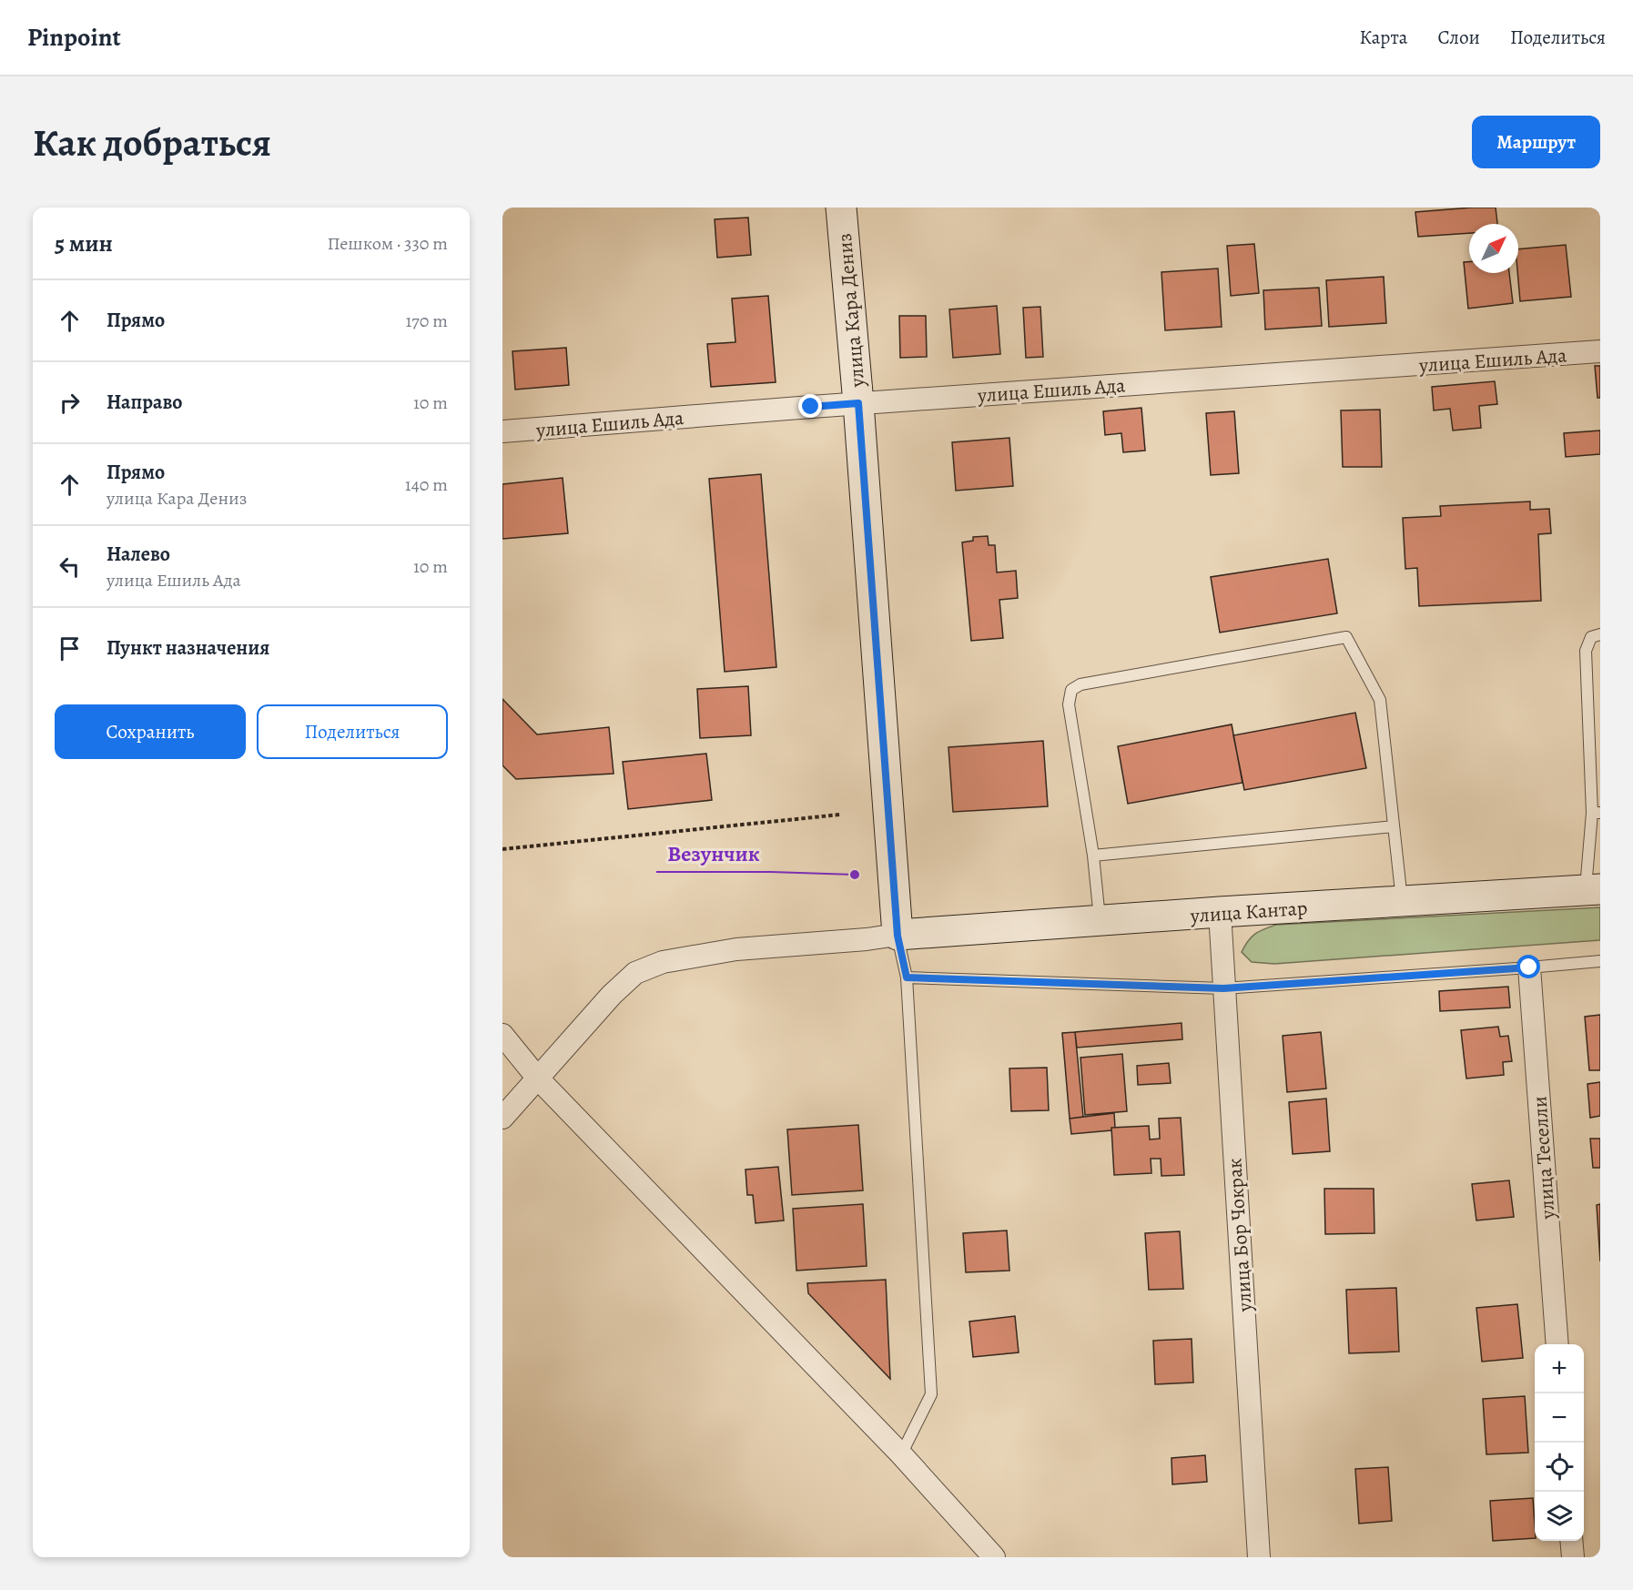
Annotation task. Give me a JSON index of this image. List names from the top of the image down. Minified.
{"streets":{"main road":["улица Кара Дениз","улица Кантар"],"street":["улица Ешиль Ада","улица Теселли","улица Бор Чокрак"]},"crossings":[["улица Кара Дениз","улица Ешиль Ада"],["улица Кара Дениз","улица Кантар"],["улица Кантар","улица Бор Чокрак"]],"places":["Везунчик"],"north":"top right","page":{"header":"Pinpoint","nav":["Карта","Слои","Поделиться"],"buttons":["Маршрут",["Сохранить","Поделиться"]],"title":"Как добраться","heading":["5 мин","Пешком · 330 m"],"list":[["Прямо","170 m"],["Направо","10 m"],["Прямо","улица Кара Дениз","140 m"],["Налево","улица Ешиль Ада","10 m"],"Пункт назначения"],"map_buttons":["+","−"]}}
